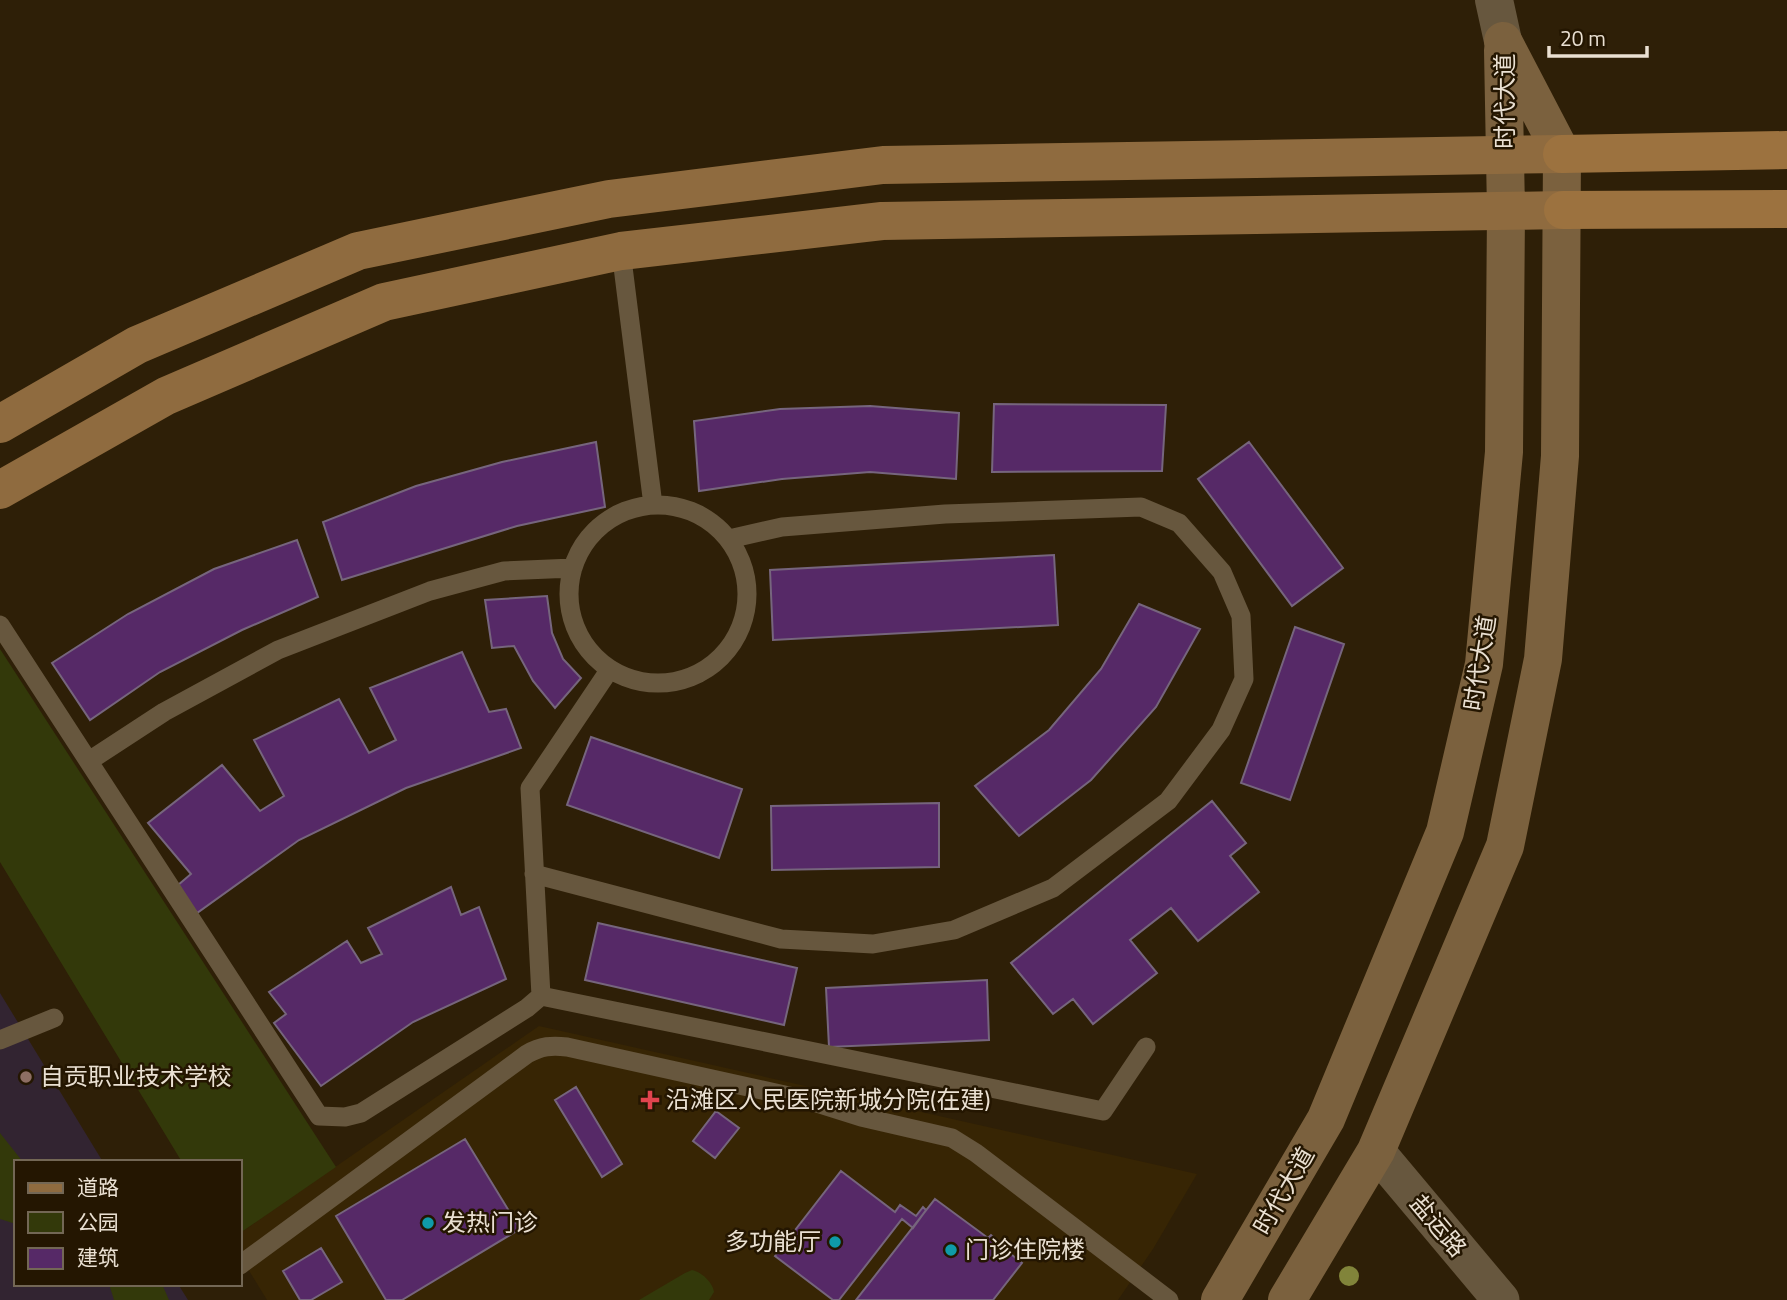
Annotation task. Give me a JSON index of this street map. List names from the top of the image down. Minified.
{"streets":{"main road":["时代大道"],"street":["盐运路"]},"crossings":[["时代大道","盐运路"]],"places":{"other":["自贡职业技术学校","发热门诊","多功能厅","门诊住院楼"],"health":["沿滩区人民医院新城分院(在建)"]},"legend":["道路","公园","建筑"],"scale_bar":"20 m"}
